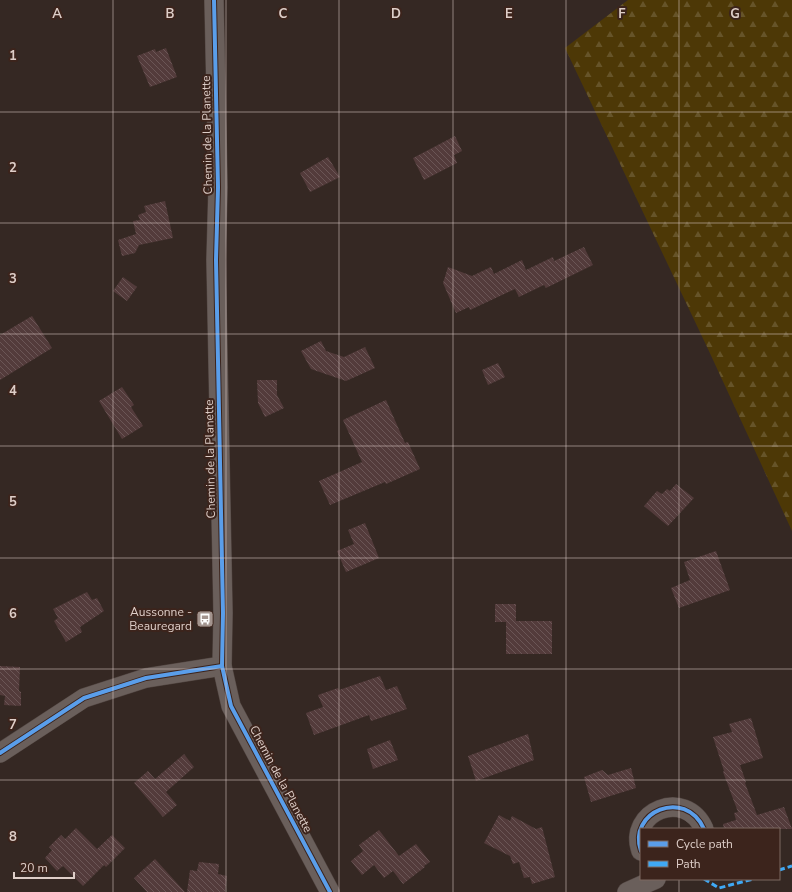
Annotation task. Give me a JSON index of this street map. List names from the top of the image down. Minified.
{"streets":{"street":["Chemin de la Planette"]},"places":{"bus stop":["Aussonne - Beauregard"]},"legend":["Cycle path","Path"],"scale_bar":"20 m","grid":{"columns":["A","B","C","D","E","F","G"],"rows":["1","2","3","4","5","6","7","8"]}}
